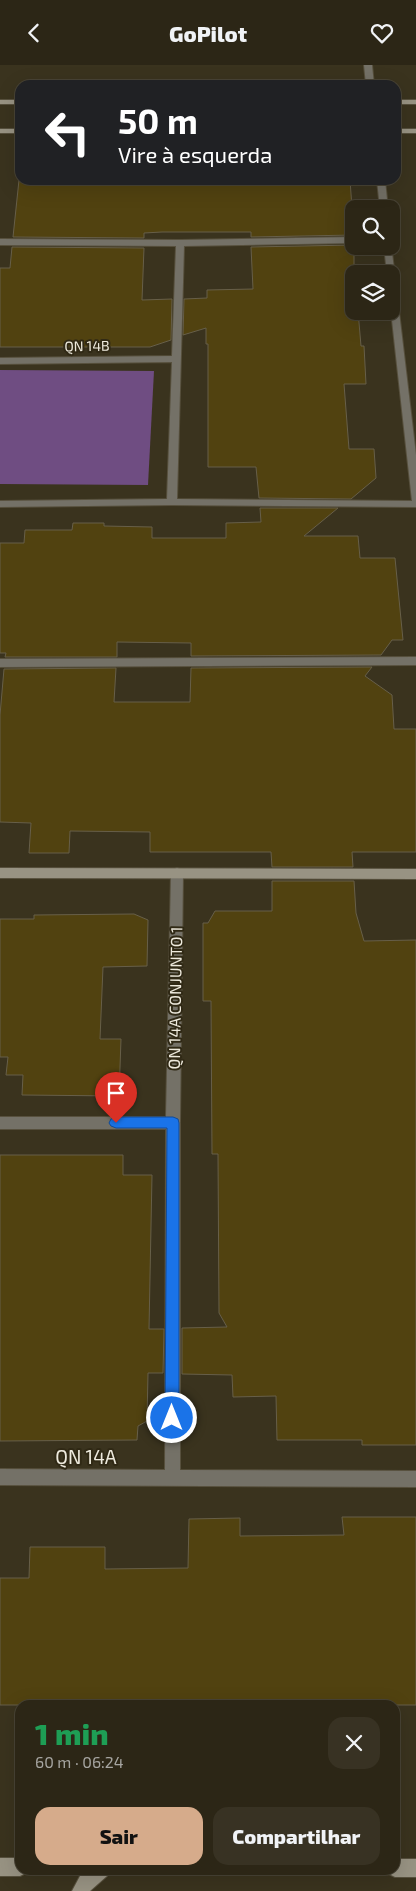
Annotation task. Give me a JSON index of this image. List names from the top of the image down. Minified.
{"streets":{"street":["QN 14B","QN 14A CONJUNTO 1","QN 14A"]},"crossings":[["QN 14A CONJUNTO 1","QN 14A"]],"page":{"header":"GoPilot","turn":["50 m","Vire à esquerda"],"heading":["1 min","60 m · 06:24"],"buttons":["Sair","Compartilhar"]}}
